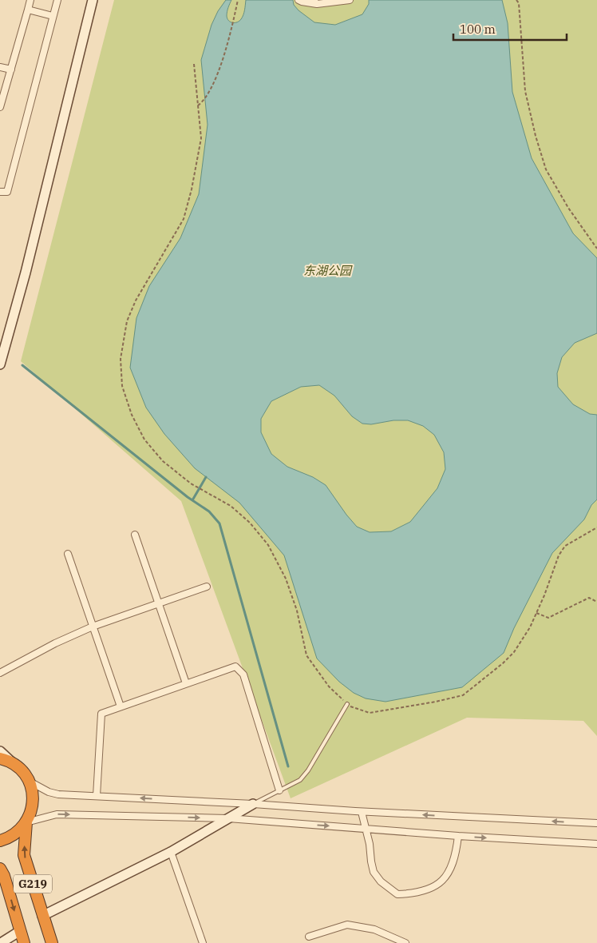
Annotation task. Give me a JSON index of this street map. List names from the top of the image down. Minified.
{"streets":{"highway":["G219"]},"parks":["东湖公园"],"scale_bar":"100 m"}
